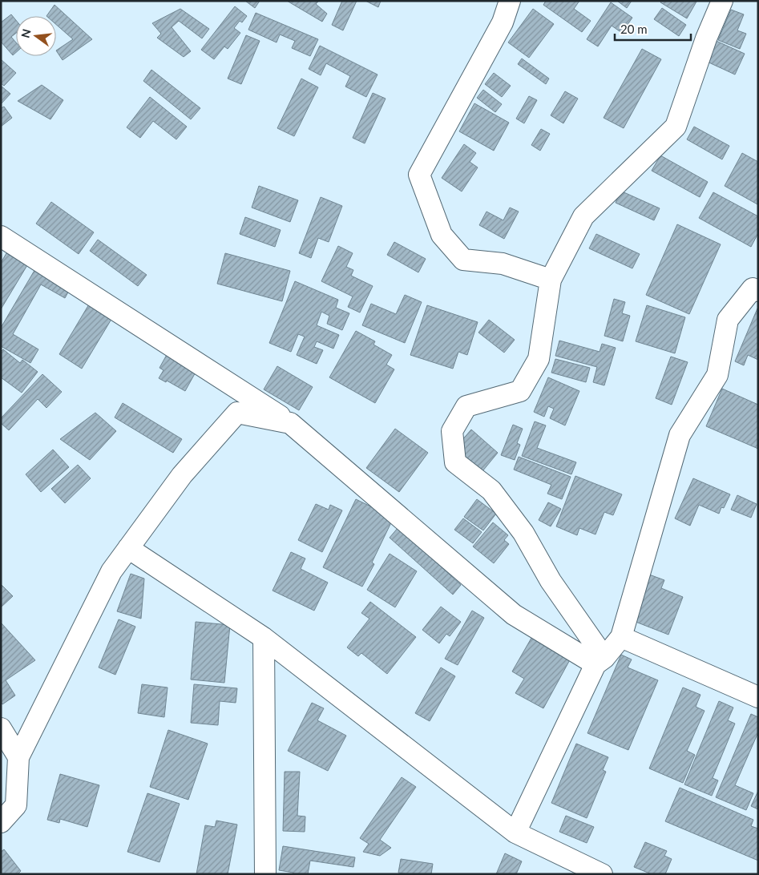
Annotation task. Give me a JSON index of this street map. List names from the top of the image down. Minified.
{"scale_bar":"20 m","north":"left"}
